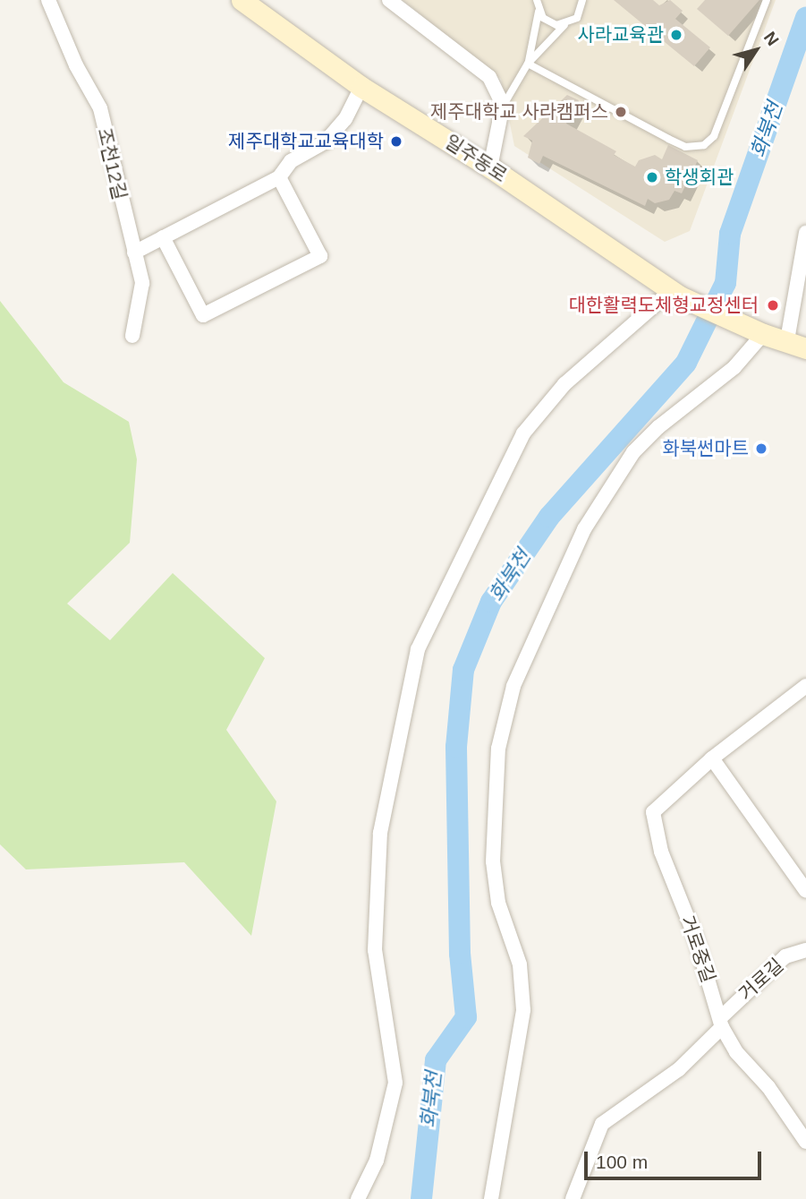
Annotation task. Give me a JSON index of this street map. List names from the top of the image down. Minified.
{"streets":{"main road":["일주동로"],"street":["조천12길","거로중길","거로길"]},"crossings":[["거로중길","거로길"]],"water":["화북천"],"places":["사라교육관","제주대학교 사라캠퍼스","제주대학교교육대학","학생회관","대한활력도체형교정센터","화북썬마트"],"scale_bar":"100 m","north":"top right"}
